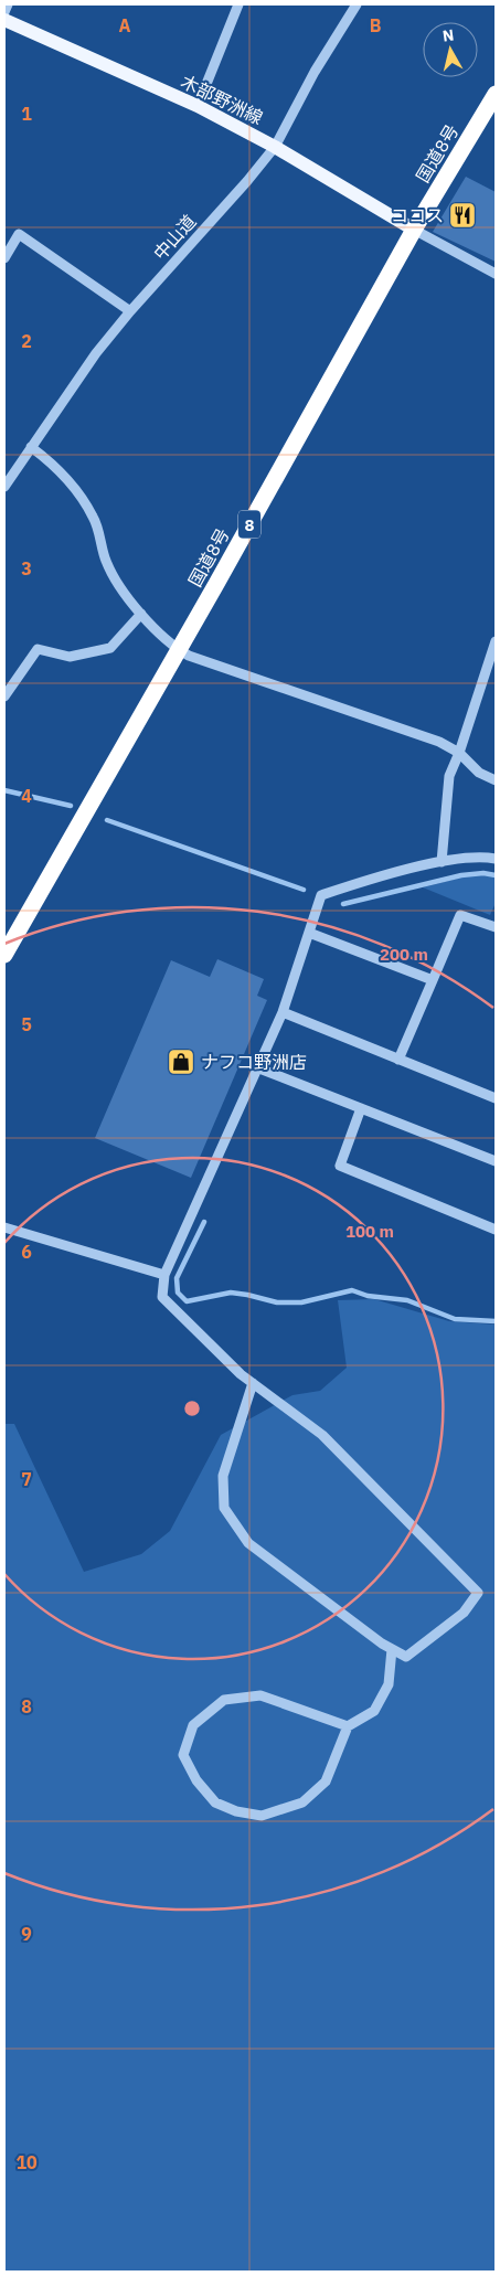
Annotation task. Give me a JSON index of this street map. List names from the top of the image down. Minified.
{"streets":{"highway":["国道8号","8"],"main road":["木部野洲線"],"street":["中山道"]},"crossings":[["木部野洲線","国道8号"],["木部野洲線","中山道"]],"places":{"restaurant":["ココス"],"shop":["ナフコ野洲店"]},"north":"top","grid":{"columns":["A","B"],"rows":["1","2","3","4","5","6","7","8","9","10"]},"rings":["200 m","100 m"]}
